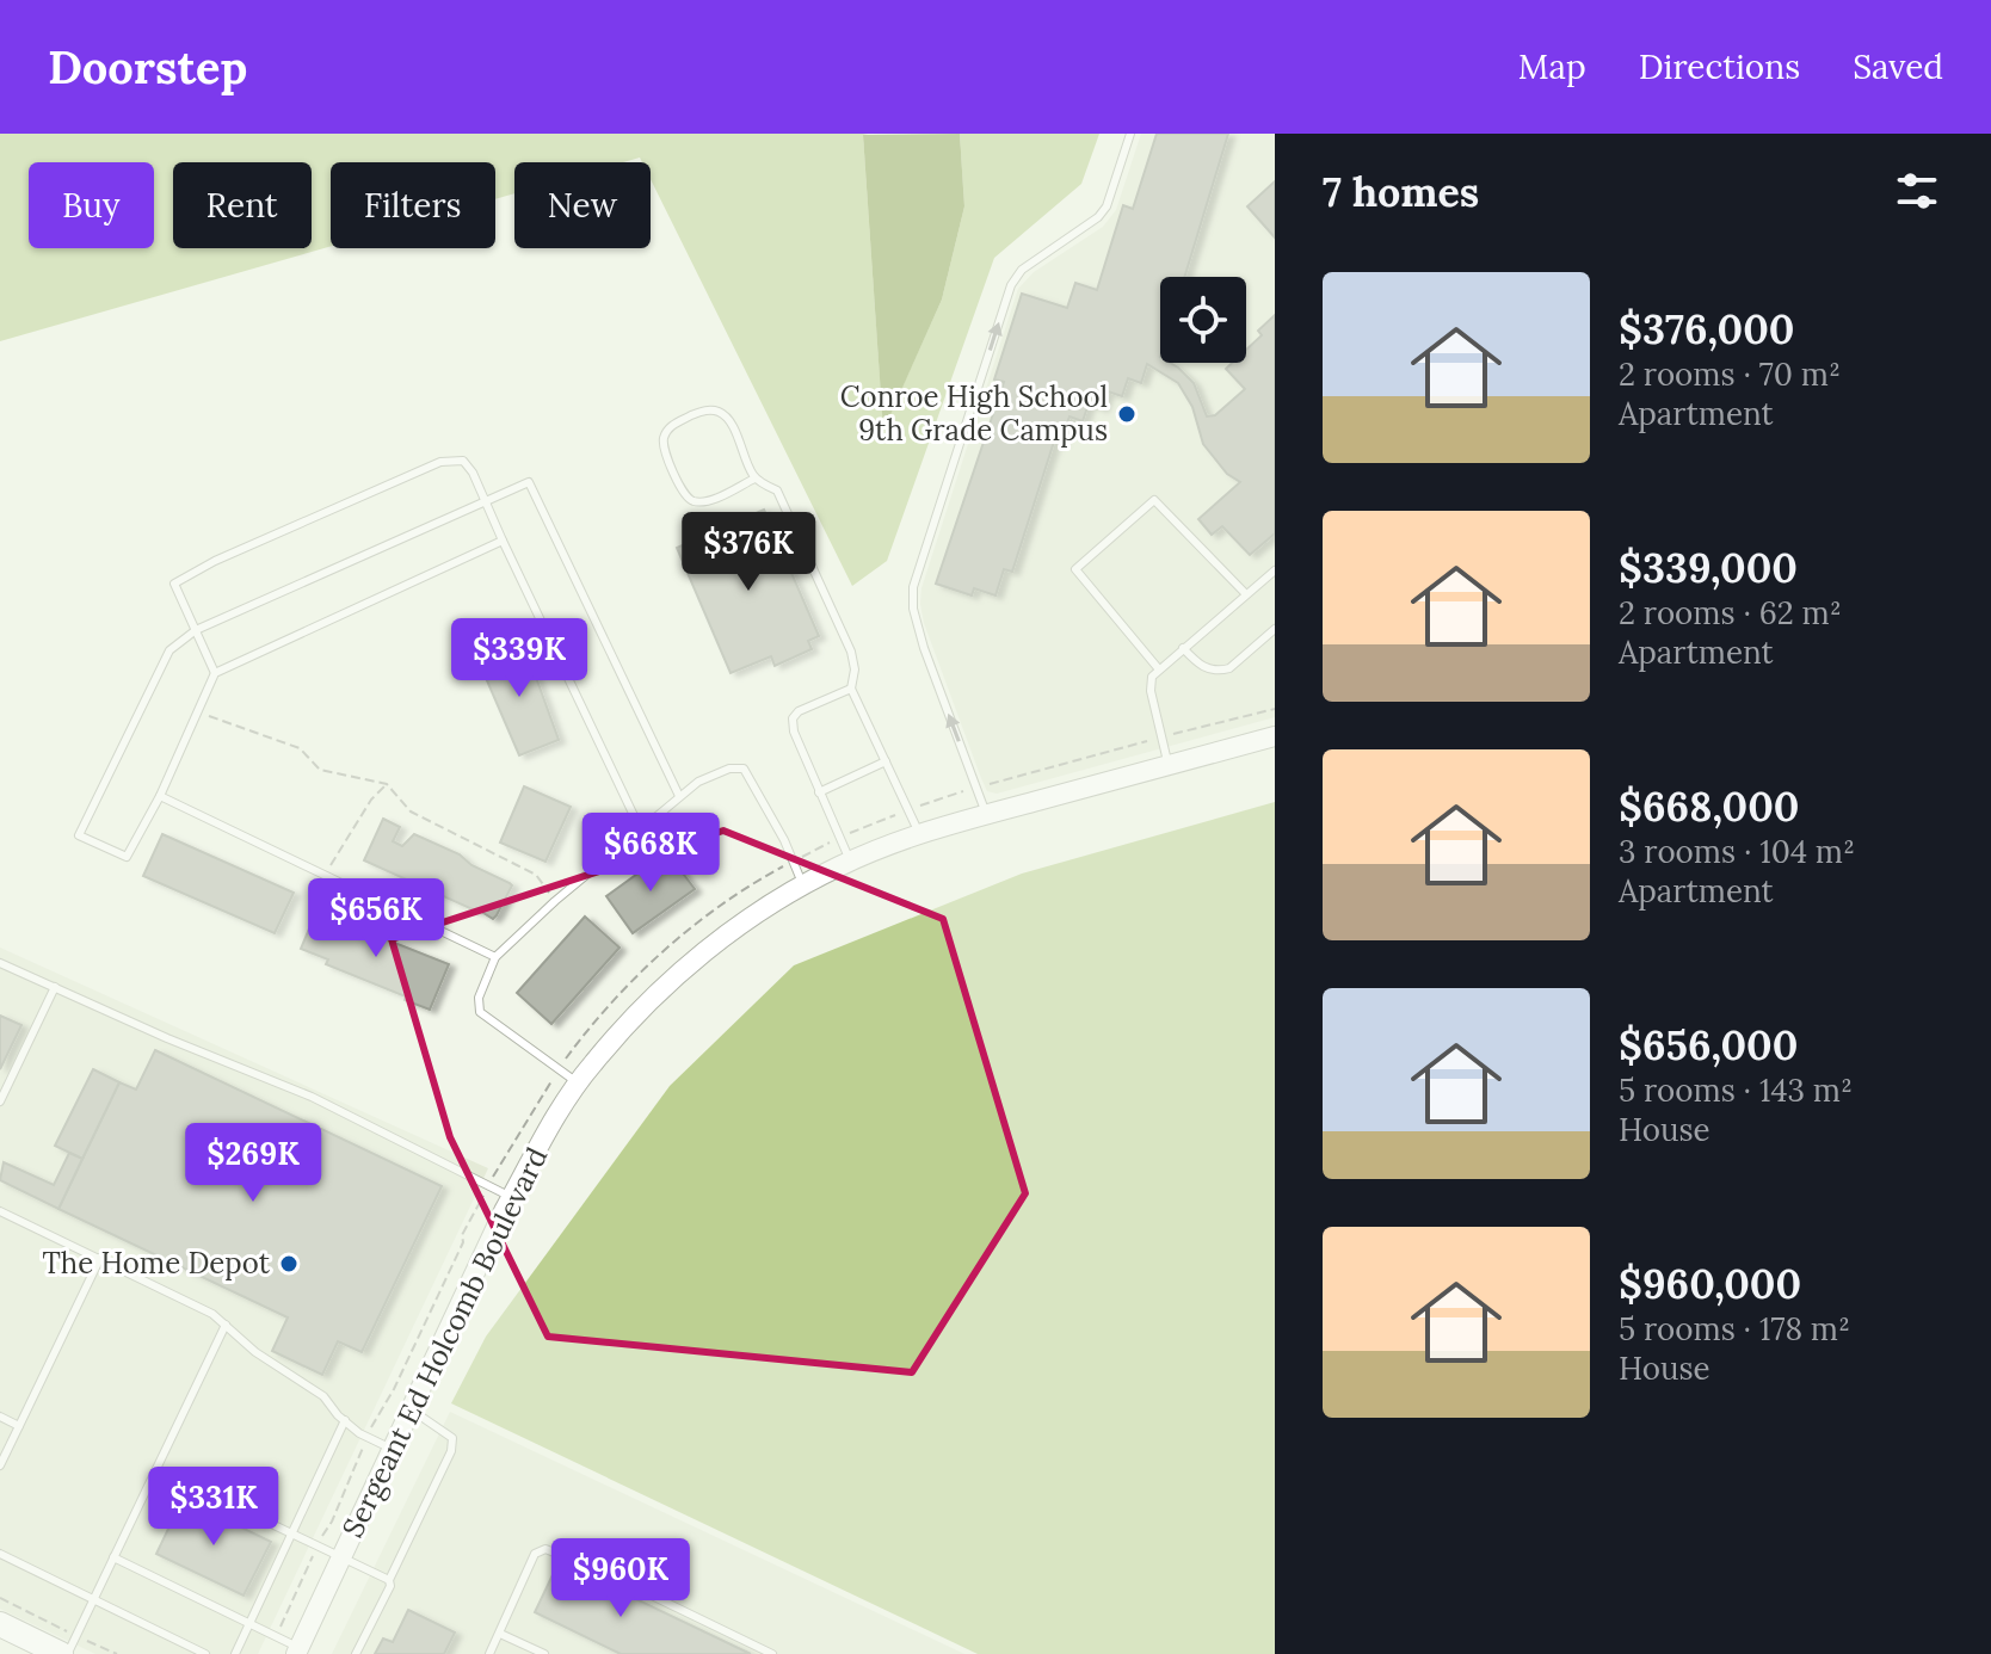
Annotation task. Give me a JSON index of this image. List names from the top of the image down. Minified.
{"streets":{"street":["Sergeant Ed Holcomb Boulevard"]},"places":["Conroe High School 9th Grade Campus","The Home Depot"],"page":{"header":"Doorstep","nav":["Map","Directions","Saved"],"heading":"7 homes","chip":["Buy","Rent","Filters","New"],"list":[{"name":"$376,000","note":"2 rooms · 70 m² · Apartment"},{"name":"$339,000","note":"2 rooms · 62 m² · Apartment"},{"name":"$668,000","note":"3 rooms · 104 m² · Apartment"},{"name":"$656,000","note":"5 rooms · 143 m² · House"},{"name":"$960,000","note":"5 rooms · 178 m² · House"}],"price":["$376K","$339K","$668K","$656K","$269K","$331K","$960K"]}}
